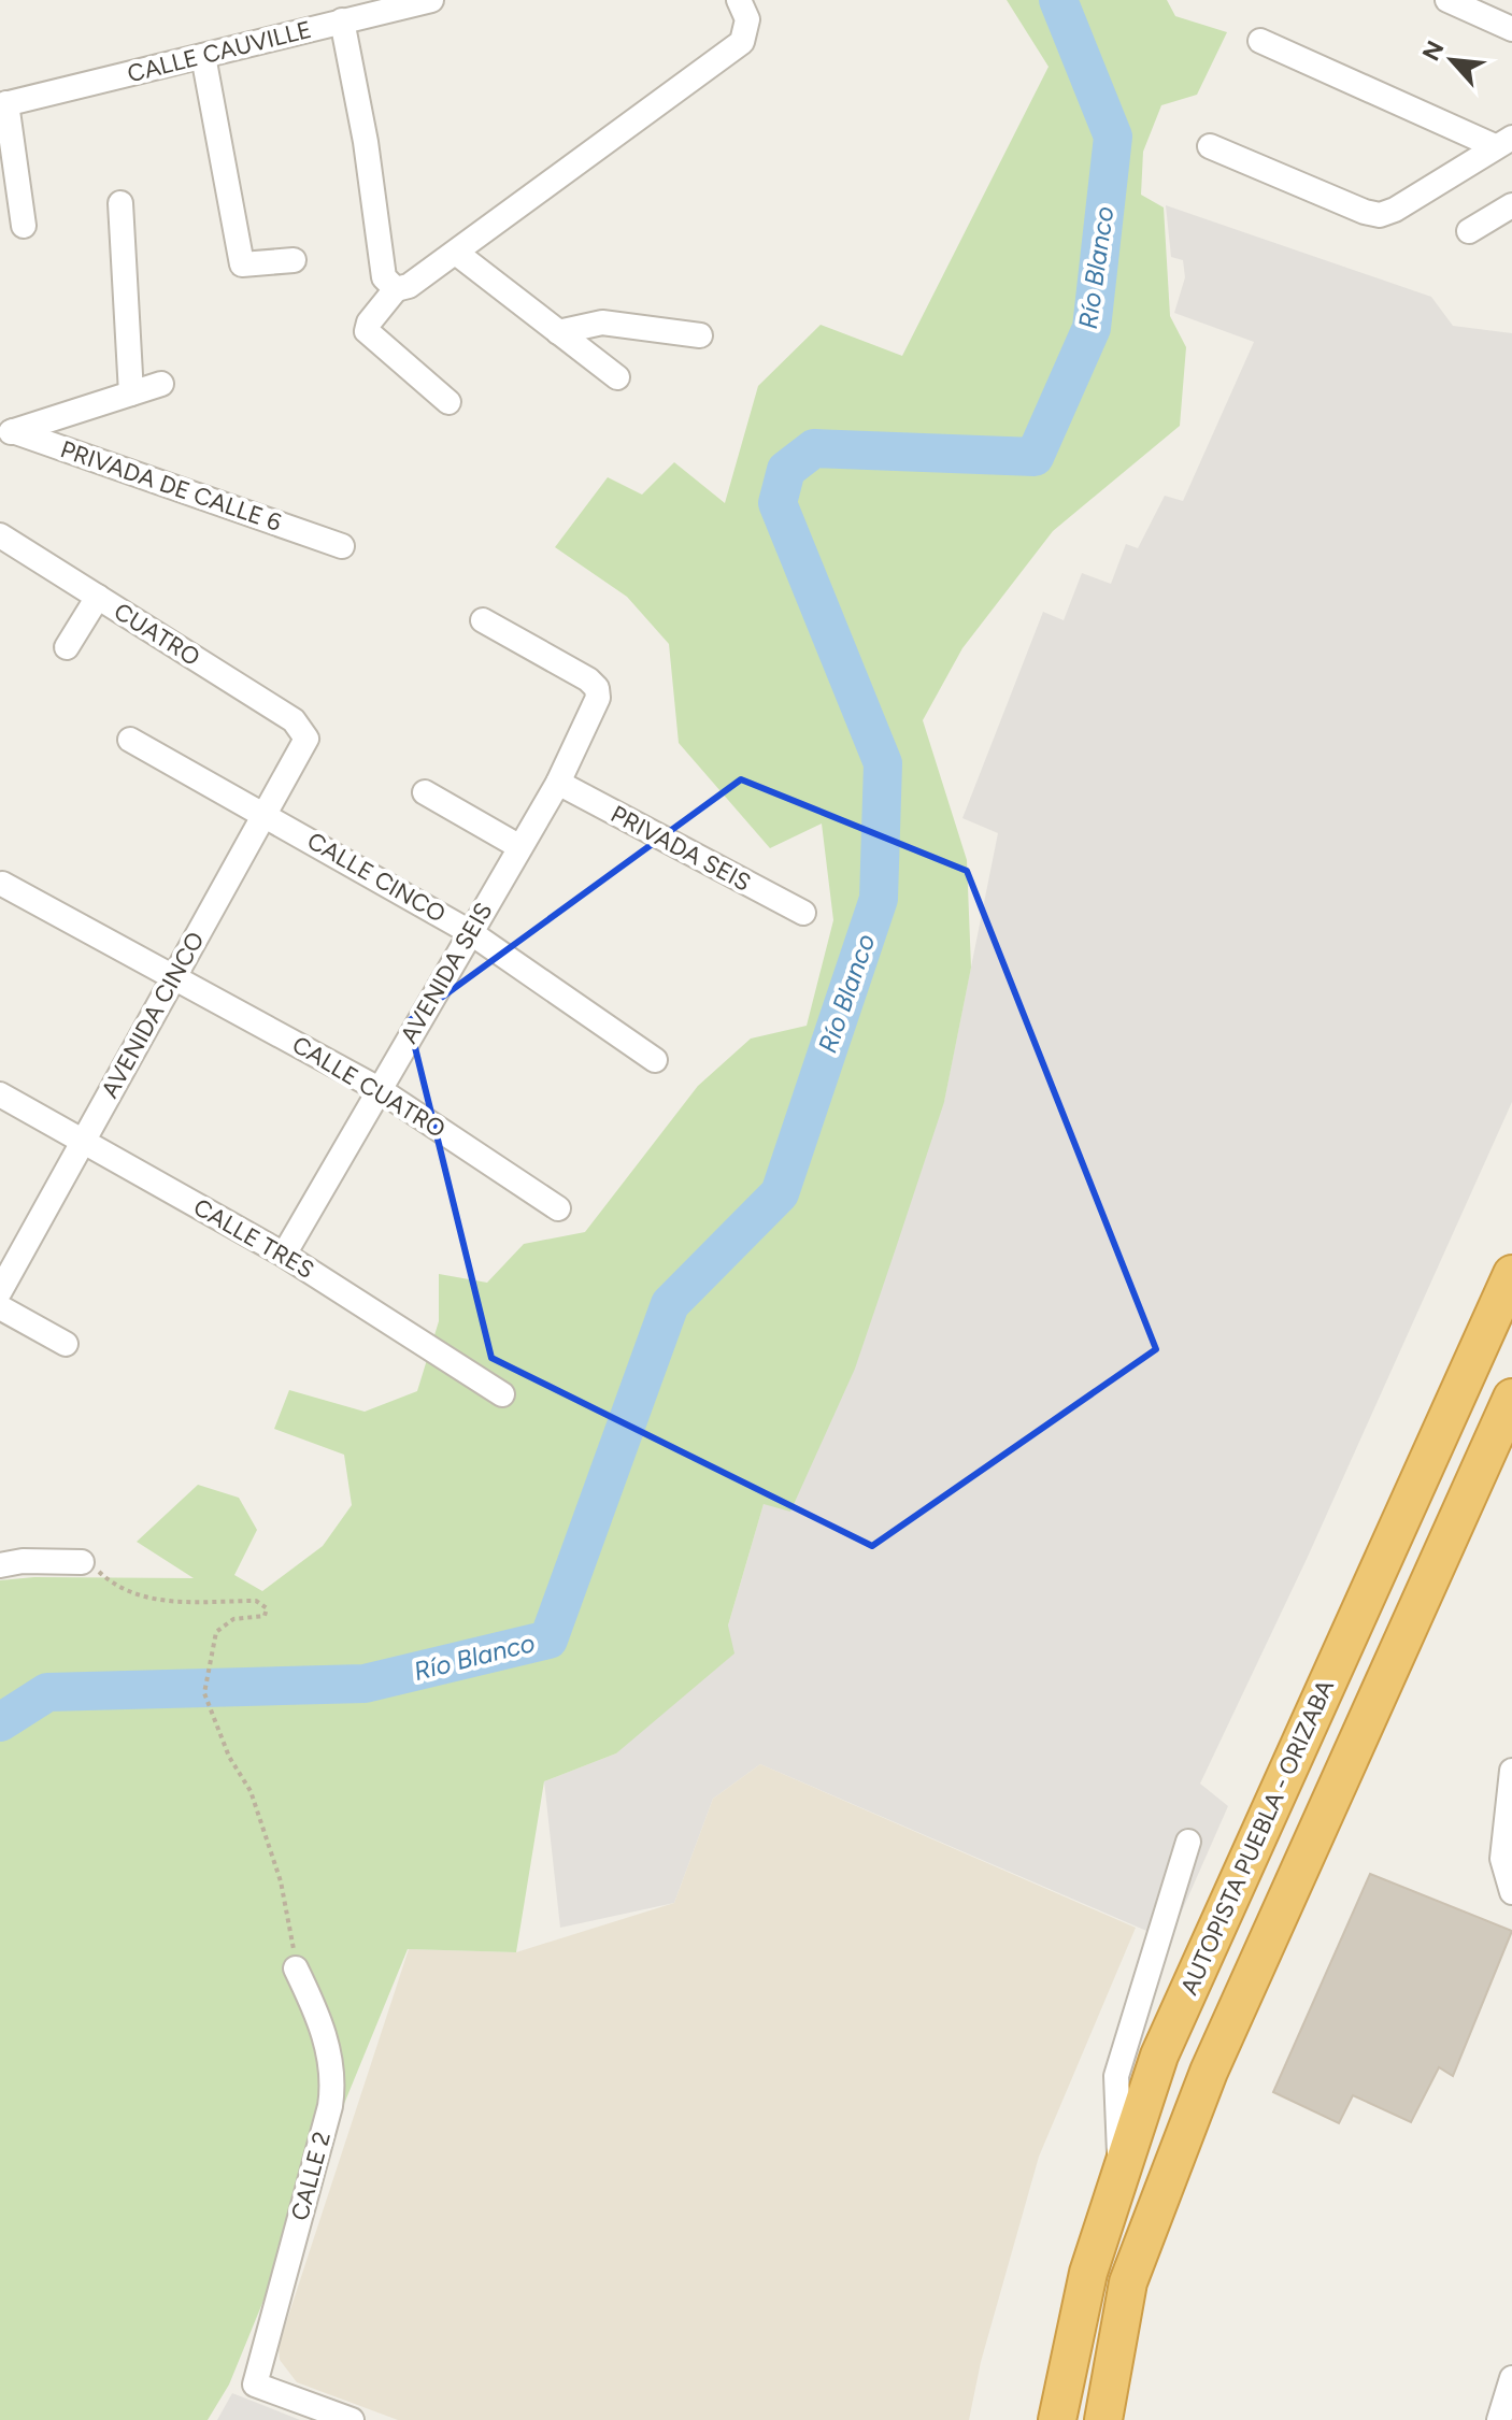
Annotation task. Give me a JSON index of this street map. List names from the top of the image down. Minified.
{"streets":{"highway":["AUTOPISTA PUEBLA - ORIZABA"],"street":["CALLE CAUVILLE","PRIVADA DE CALLE 6","CUATRO","PRIVADA SEIS","CALLE CINCO","AVENIDA SEIS","AVENIDA CINCO","CALLE CUATRO","CALLE TRES","CALLE 2"]},"crossings":[["CUATRO","AVENIDA CINCO"],["PRIVADA SEIS","AVENIDA SEIS"],["CALLE CINCO","AVENIDA SEIS"],["CALLE CINCO","AVENIDA CINCO"],["AVENIDA SEIS","CALLE CUATRO"],["AVENIDA SEIS","CALLE TRES"],["AVENIDA CINCO","CALLE CUATRO"],["AVENIDA CINCO","CALLE TRES"]],"water":["Río Blanco"],"north":"top left"}
